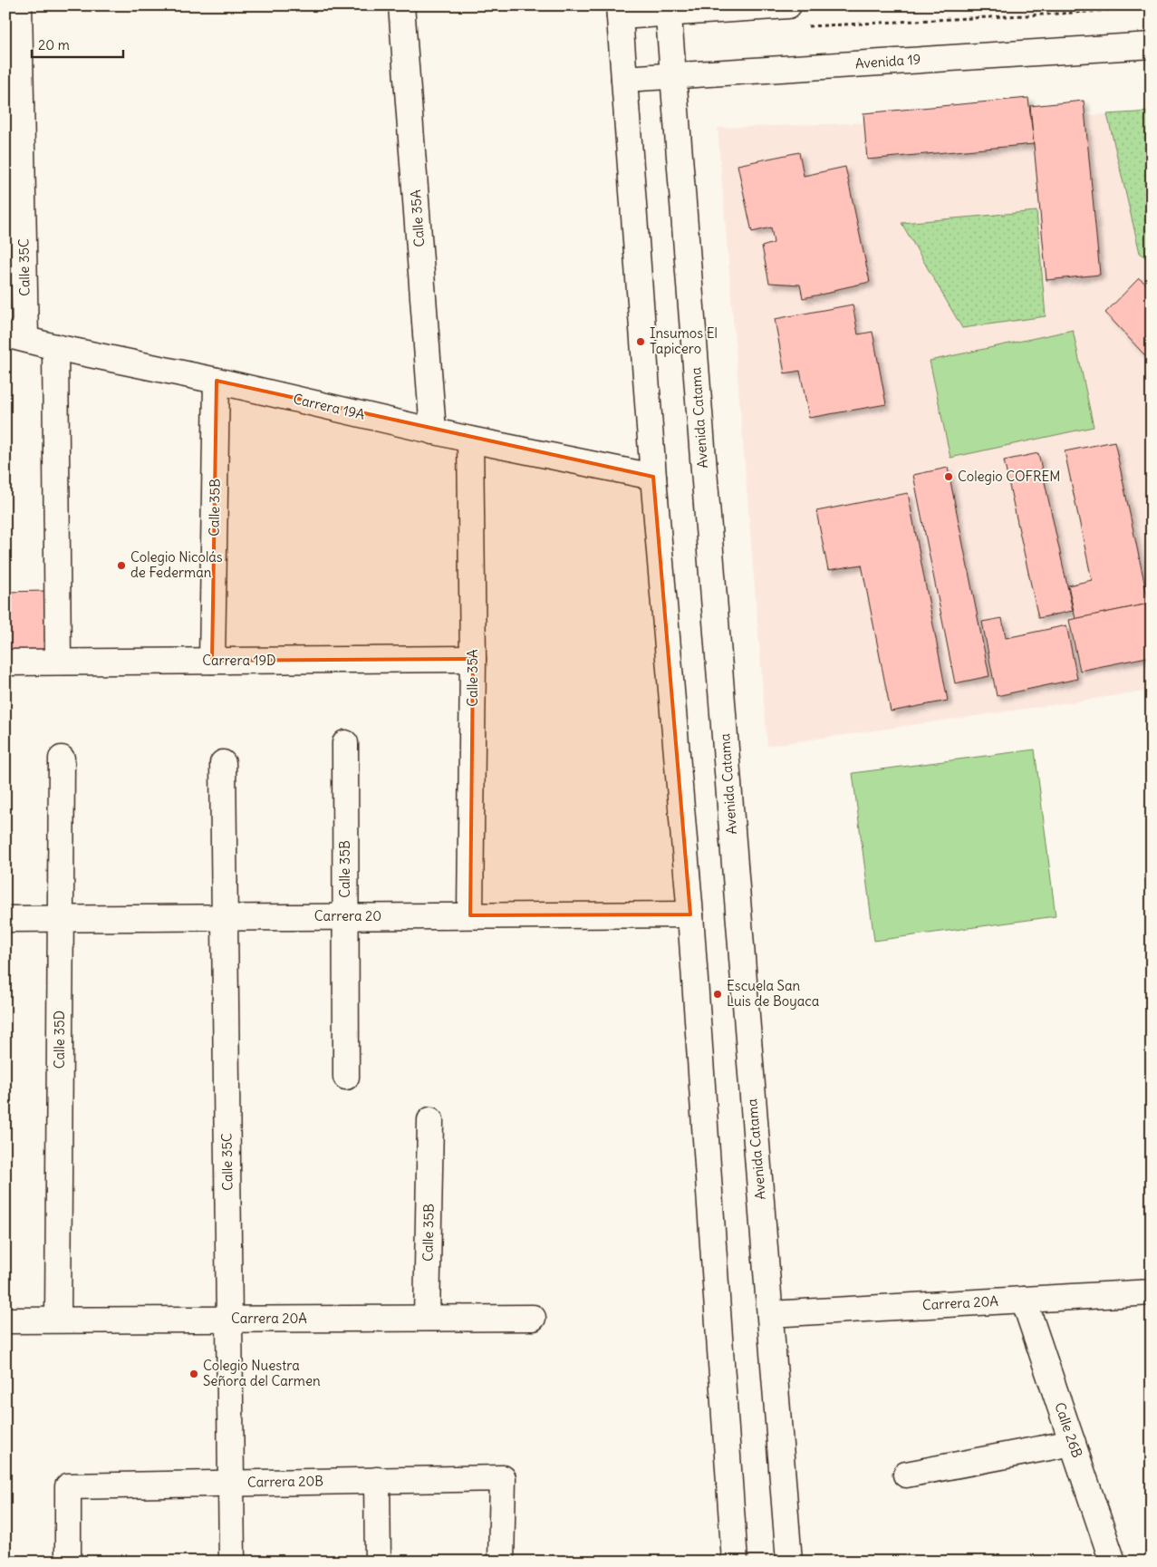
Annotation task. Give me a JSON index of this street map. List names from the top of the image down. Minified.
{"streets":{"street":["Avenida 19","Calle 35A","Calle 35C","Carrera 19A","Avenida Catama","Calle 35B","Carrera 19D","Carrera 20","Calle 35D","Carrera 20A","Calle 26B","Carrera 20B"]},"crossings":[["Avenida 19","Avenida Catama"],["Calle 35A","Carrera 19A"],["Calle 35A","Carrera 19D"],["Calle 35A","Carrera 20"],["Calle 35C","Carrera 19A"],["Calle 35C","Carrera 20"],["Calle 35C","Carrera 20A"],["Calle 35C","Carrera 20B"],["Carrera 19A","Calle 35B"],["Avenida Catama","Carrera 20A"],["Calle 35B","Carrera 19D"],["Calle 35B","Carrera 20"],["Calle 35B","Carrera 20A"],["Carrera 20","Calle 35D"],["Calle 35D","Carrera 20A"],["Carrera 20A","Calle 26B"]],"places":["Insumos El Tapicero","Colegio COFREM","Colegio Nicolás de Federman","Escuela San Luis de Boyaca","Colegio Nuestra Señora del Carmen"],"scale_bar":"20 m"}
